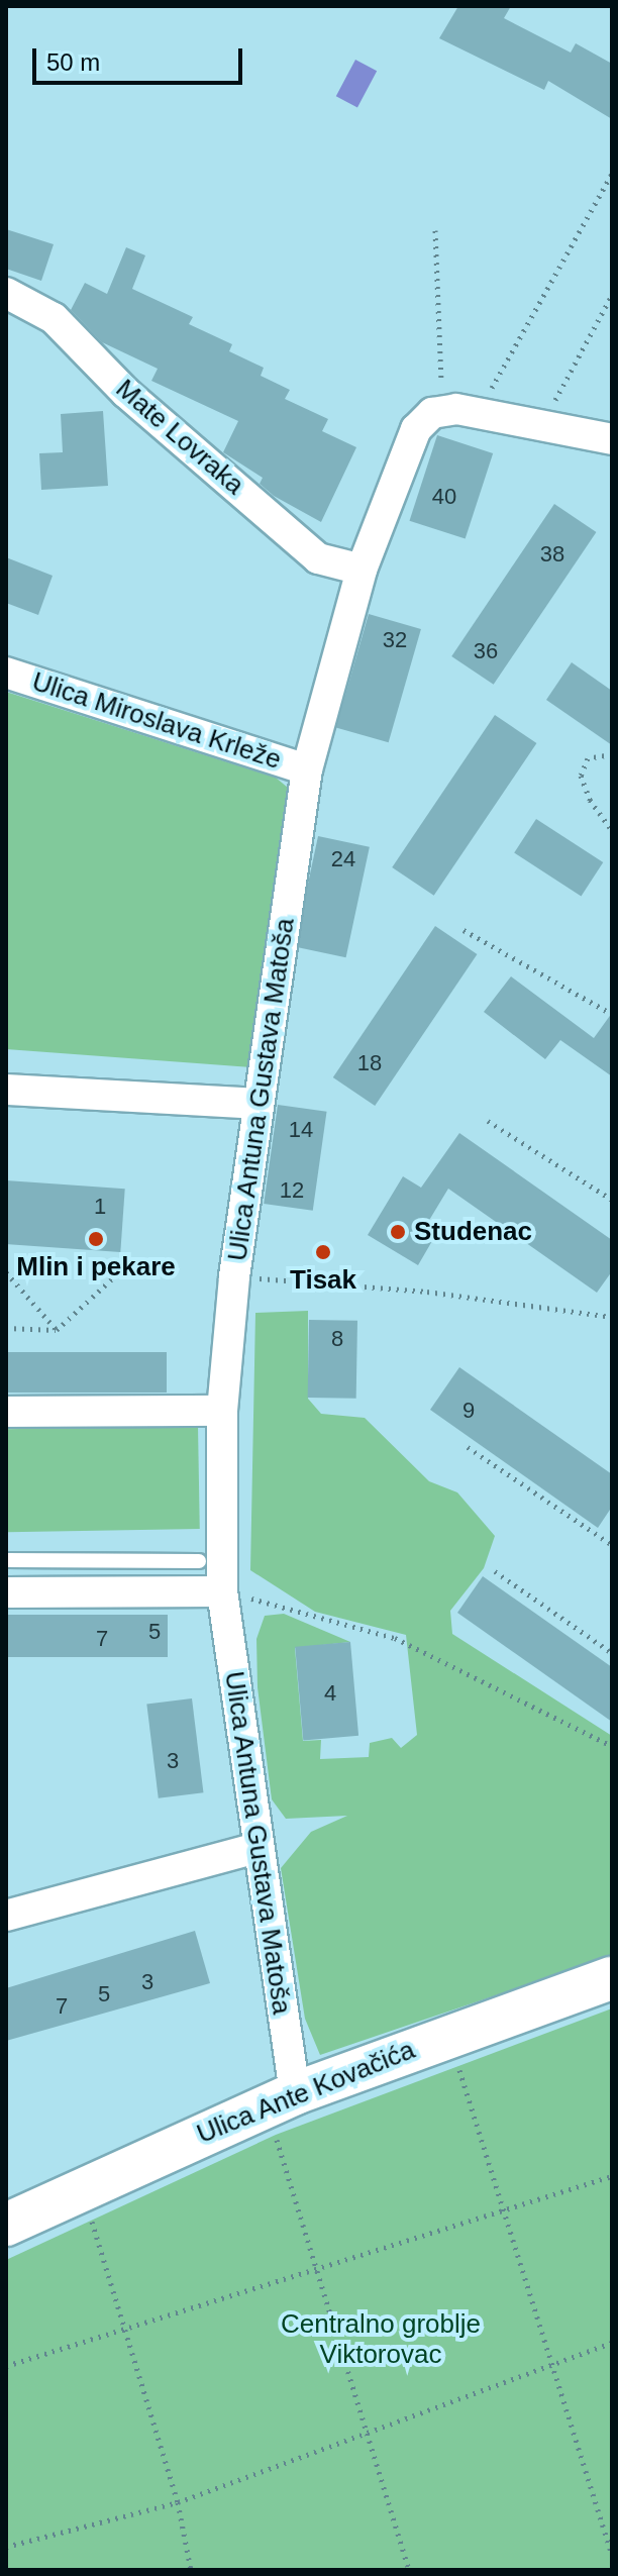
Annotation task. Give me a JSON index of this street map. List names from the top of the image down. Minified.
{"streets":{"main road":["Ulica Ante Kovačića"],"street":["Mate Lovraka","Ulica Miroslava Krleže","Ulica Antuna Gustava Matoša"]},"crossings":[["Mate Lovraka","Ulica Antuna Gustava Matoša"],["Ulica Miroslava Krleže","Ulica Antuna Gustava Matoša"],["Ulica Antuna Gustava Matoša","Ulica Ante Kovačića"]],"parks":["Centralno groblje Viktorovac"],"places":["Studenac","Mlin i pekare","Tisak"],"house_numbers":["40","38","32","36","24","18","14","12","1","8","9","5","7","4","3","3","5","7"],"scale_bar":"50 m"}
